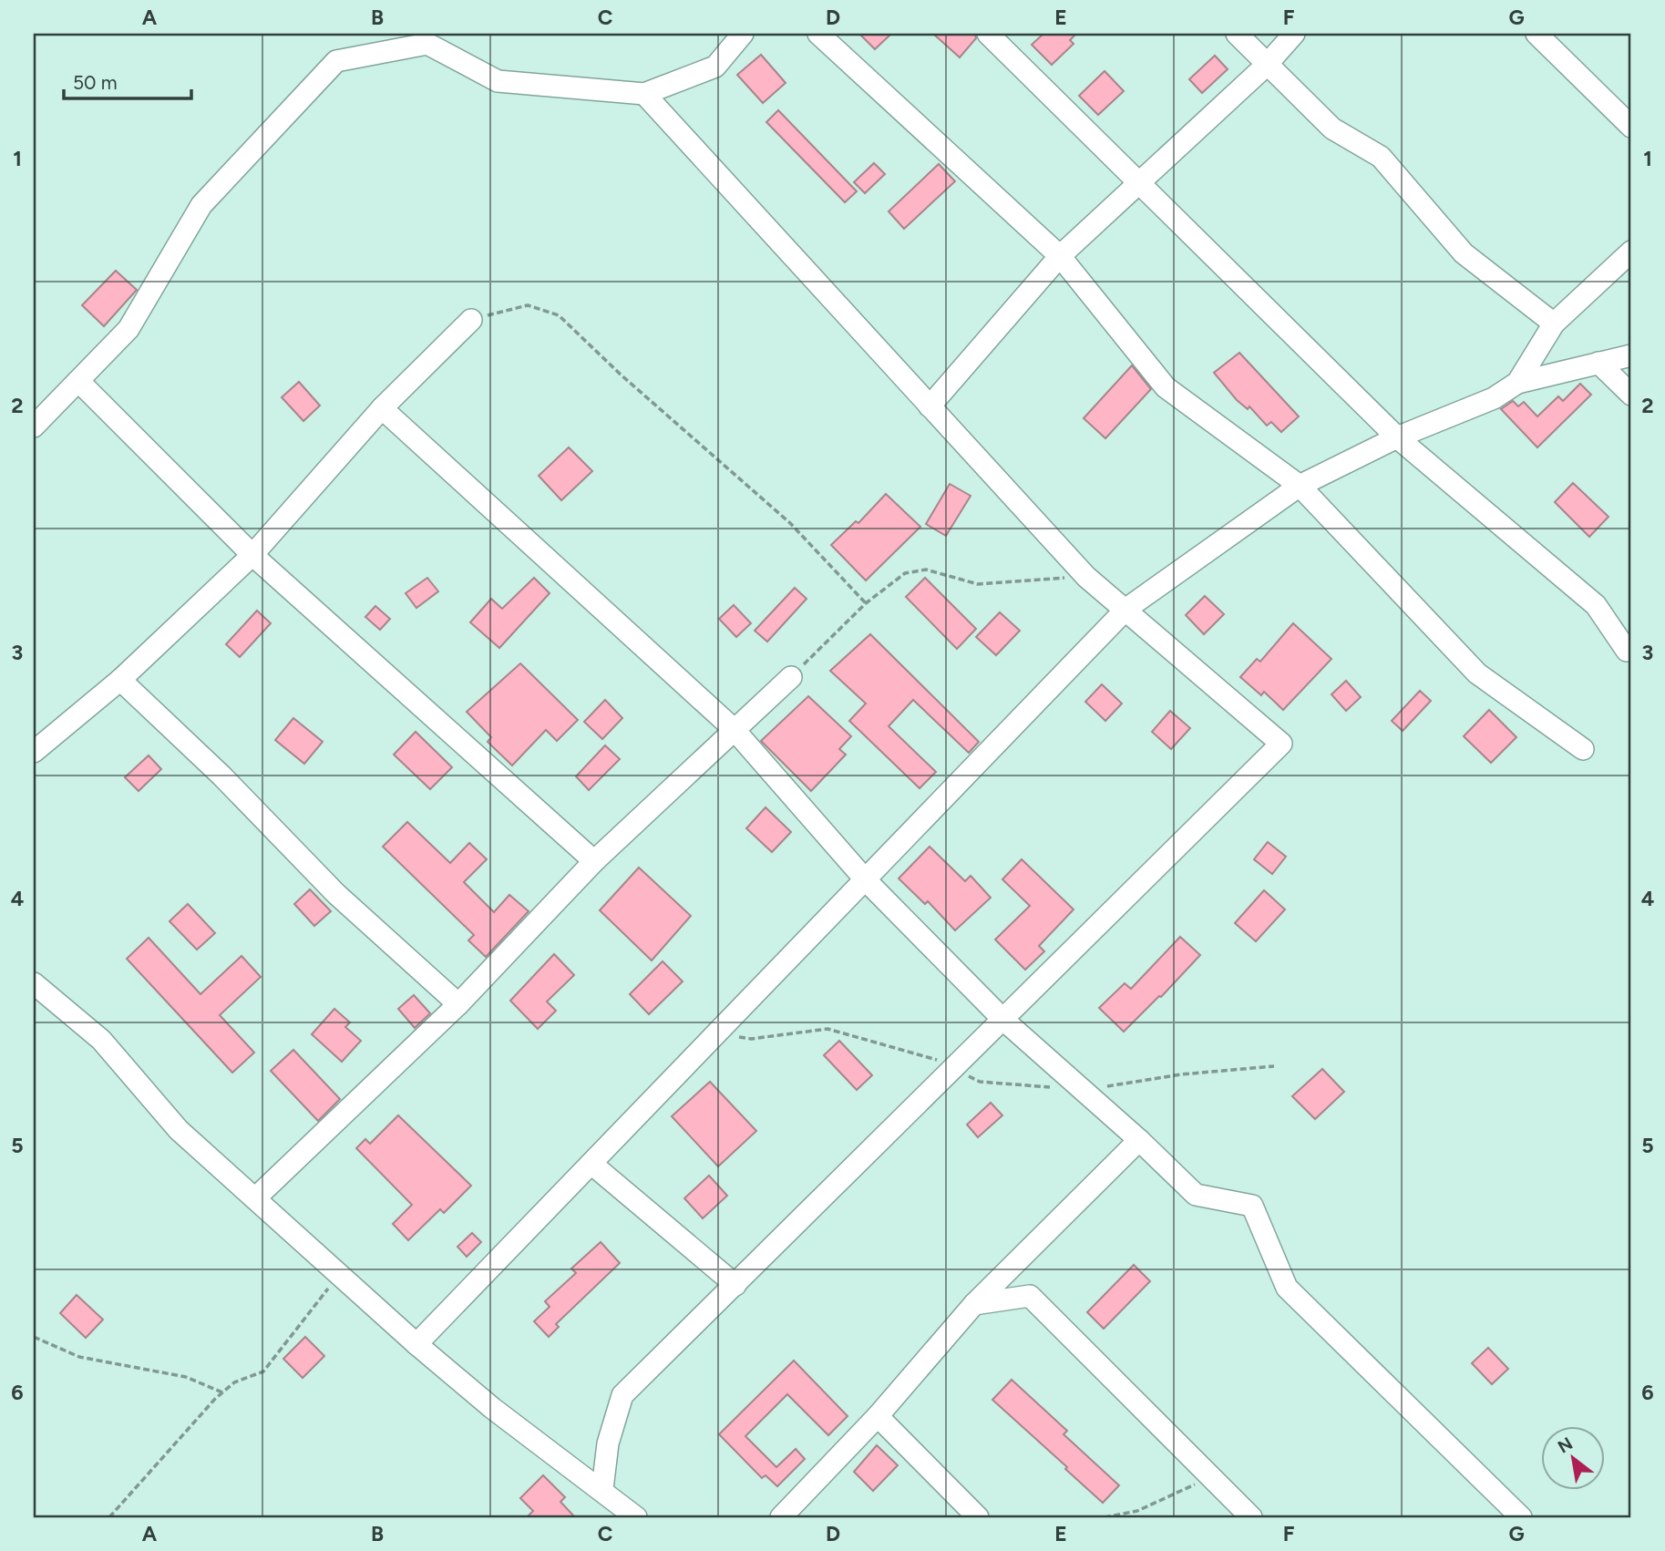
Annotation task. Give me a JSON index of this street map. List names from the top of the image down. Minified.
{"scale_bar":"50 m","north":"top left","grid":{"columns":["A","B","C","D","E","F","G"],"rows":["1","2","3","4","5","6"]}}
